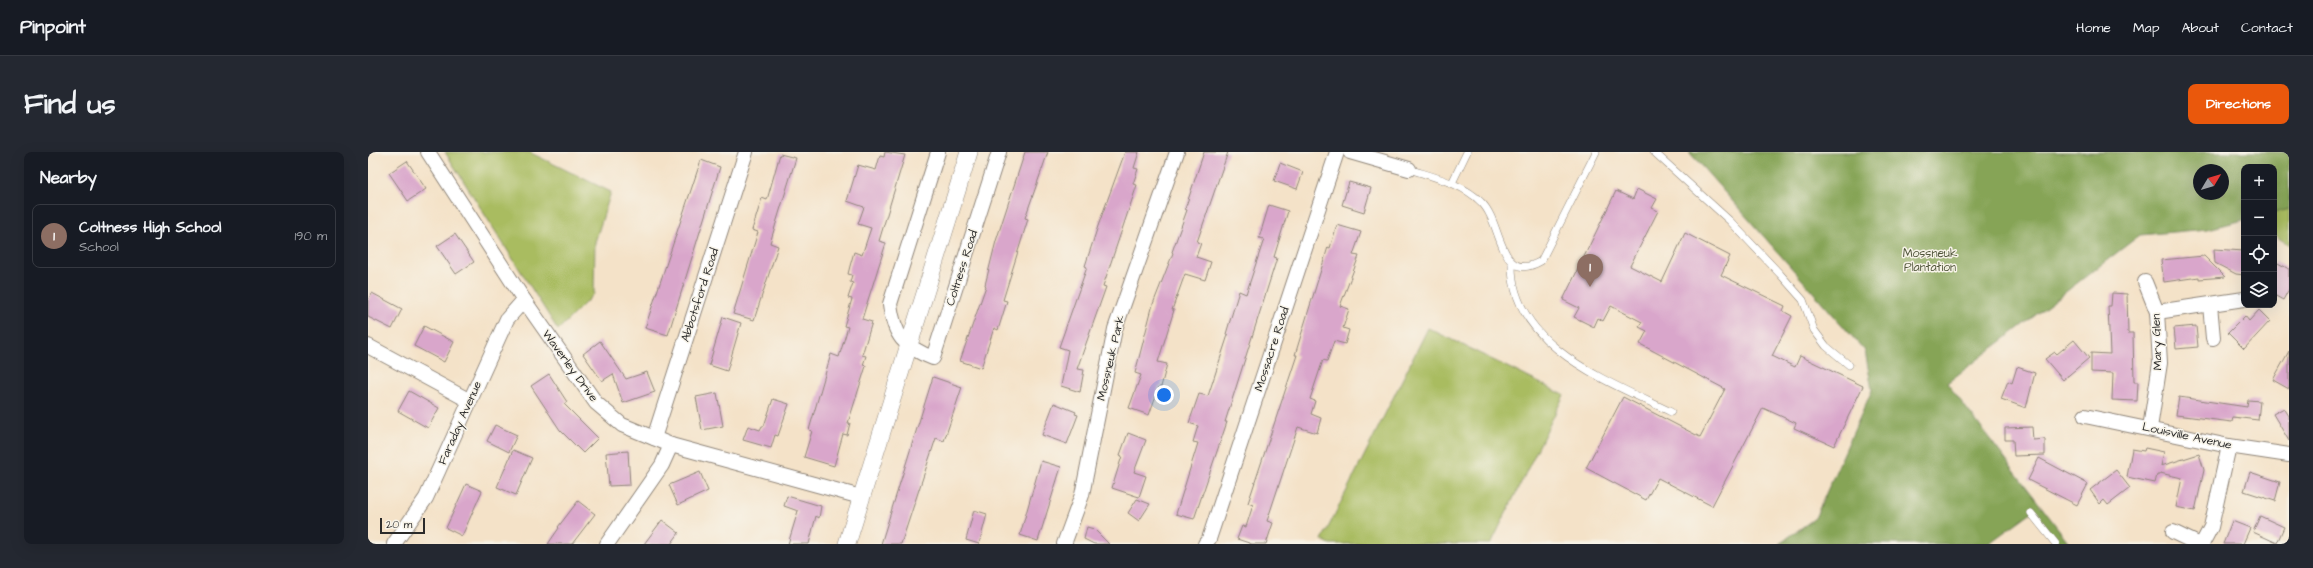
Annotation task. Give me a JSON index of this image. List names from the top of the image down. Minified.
{"streets":{"street":["Coltness Road","Abbotsford Road","Mary Glen","Mossacre Road","Mossneuk Park","Waverley Drive","Faraday Avenue","Louisville Avenue"]},"crossings":[["Abbotsford Road","Waverley Drive"],["Mary Glen","Louisville Avenue"],["Waverley Drive","Faraday Avenue"]],"parks":["Mossneuk Plantation"],"scale_bar":"20 m","north":"top right","page":{"header":"Pinpoint","nav":["Home","Map","About","Contact"],"buttons":"Directions","title":"Find us","heading":"Nearby","map_buttons":["+","−"],"list":[{"mark":"1","name":"Coltness High School","note":"School","value":"190 m"}],"pins":"1","scale":"20 m"}}
